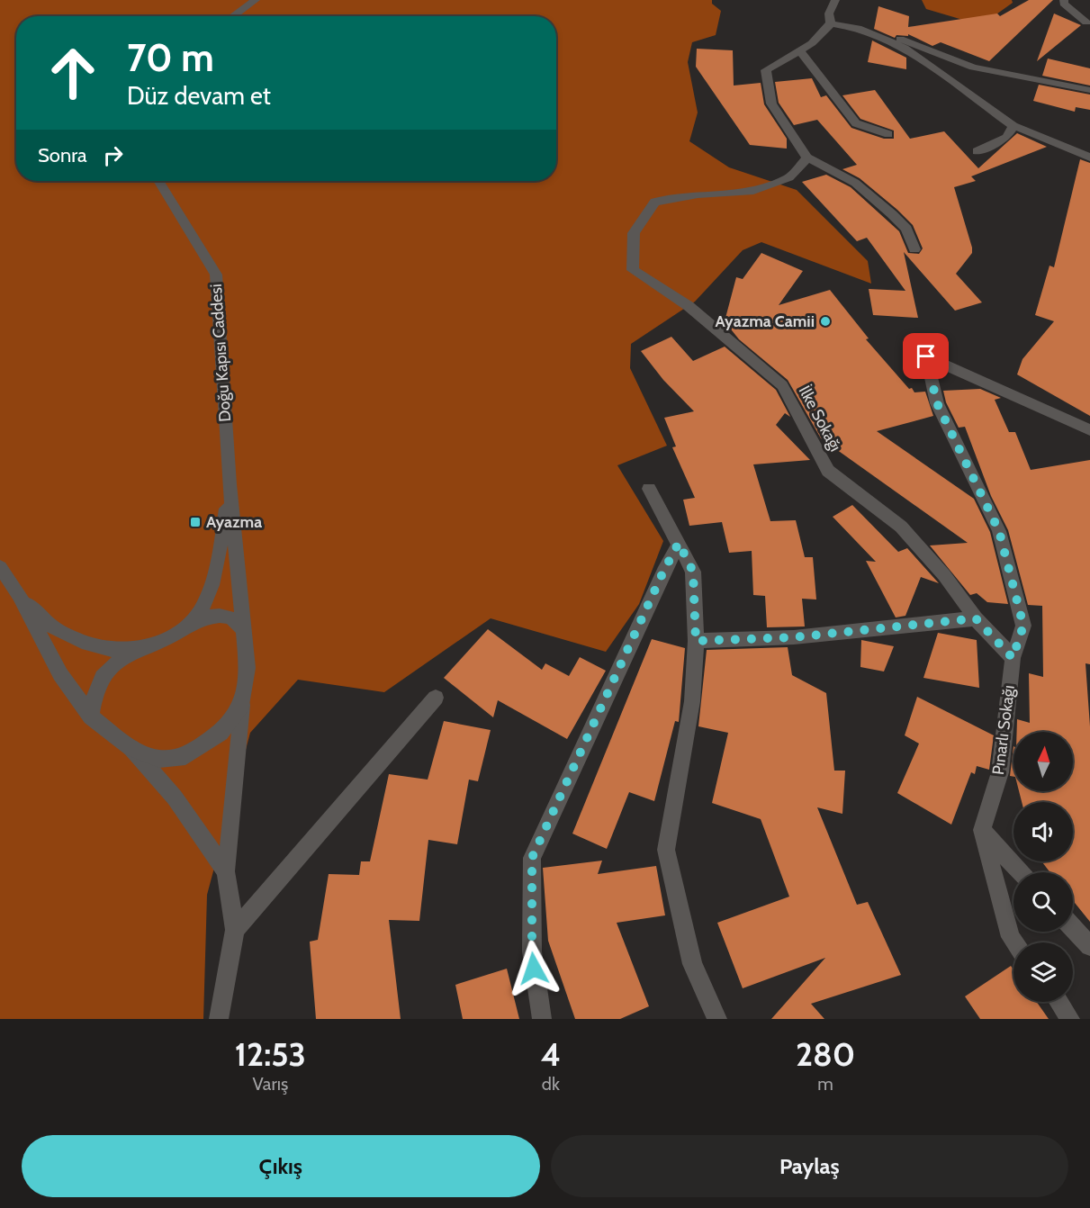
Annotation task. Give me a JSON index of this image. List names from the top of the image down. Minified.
{"streets":{"street":["Doğu Kapısı Caddesi","İlke Sokağı","Pınarlı Sokağı"]},"crossings":[["İlke Sokağı","Pınarlı Sokağı"]],"places":{"other":["Ayazma Camii"],"transit":["Ayazma"]},"north":"top","page":{"turn":["70 m","Düz devam et"],"then":"Sonra","eta":["12:53","Varış","4","dk","280","m"],"buttons":["Çıkış","Paylaş"]}}
